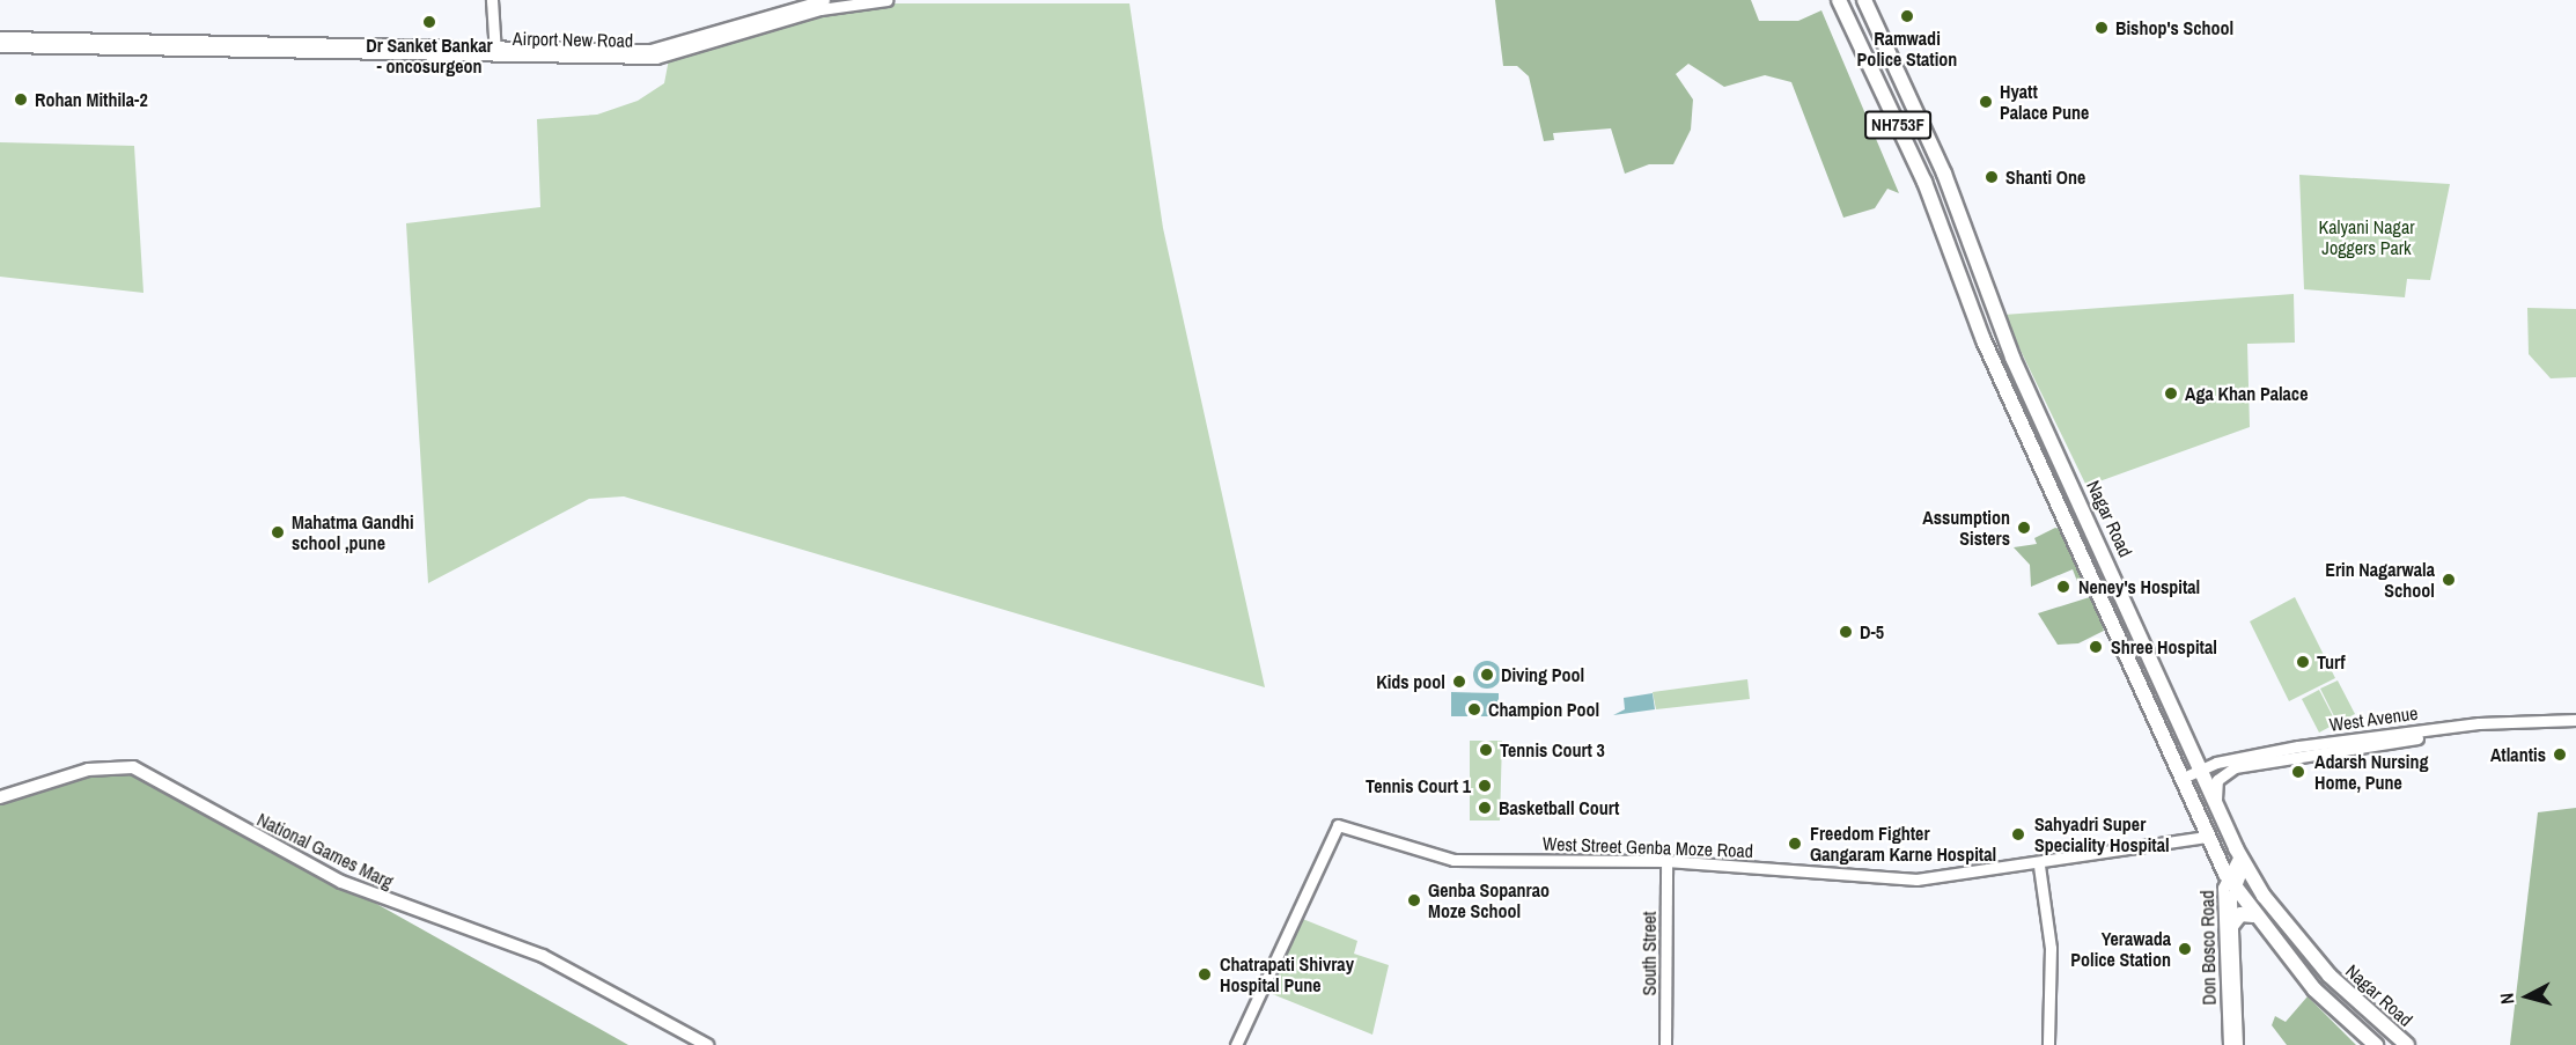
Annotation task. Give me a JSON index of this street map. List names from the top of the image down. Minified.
{"streets":{"highway":["NH753F","Nagar Road"],"main road":["Airport New Road","West Avenue","West Street Genba Moze Road","National Games Marg","Don Bosco Road","South Street"]},"crossings":[["Nagar Road","West Avenue"],["Nagar Road","West Street Genba Moze Road"],["Nagar Road","Don Bosco Road"],["West Street Genba Moze Road","South Street"]],"parks":["Kalyani Nagar Joggers Park"],"places":["Ramwadi Police Station","Dr Sanket Bankar - oncosurgeon","Bishop's School","Rohan Mithila-2","Hyatt Palace Pune","Shanti One","Aga Khan Palace","Assumption Sisters","Mahatma Gandhi school ,pune","Erin Nagarwala School","Neney's Hospital","D-5","Shree Hospital","Turf","Diving Pool","Kids pool","Champion Pool","Tennis Court 3","Atlantis","Adarsh Nursing Home, Pune","Tennis Court 1","Basketball Court","Sahyadri Super Speciality Hospital","Freedom Fighter Gangaram Karne Hospital","Genba Sopanrao Moze School","Yerawada Police Station","Chatrapati Shivray Hospital Pune"],"north":"left"}
